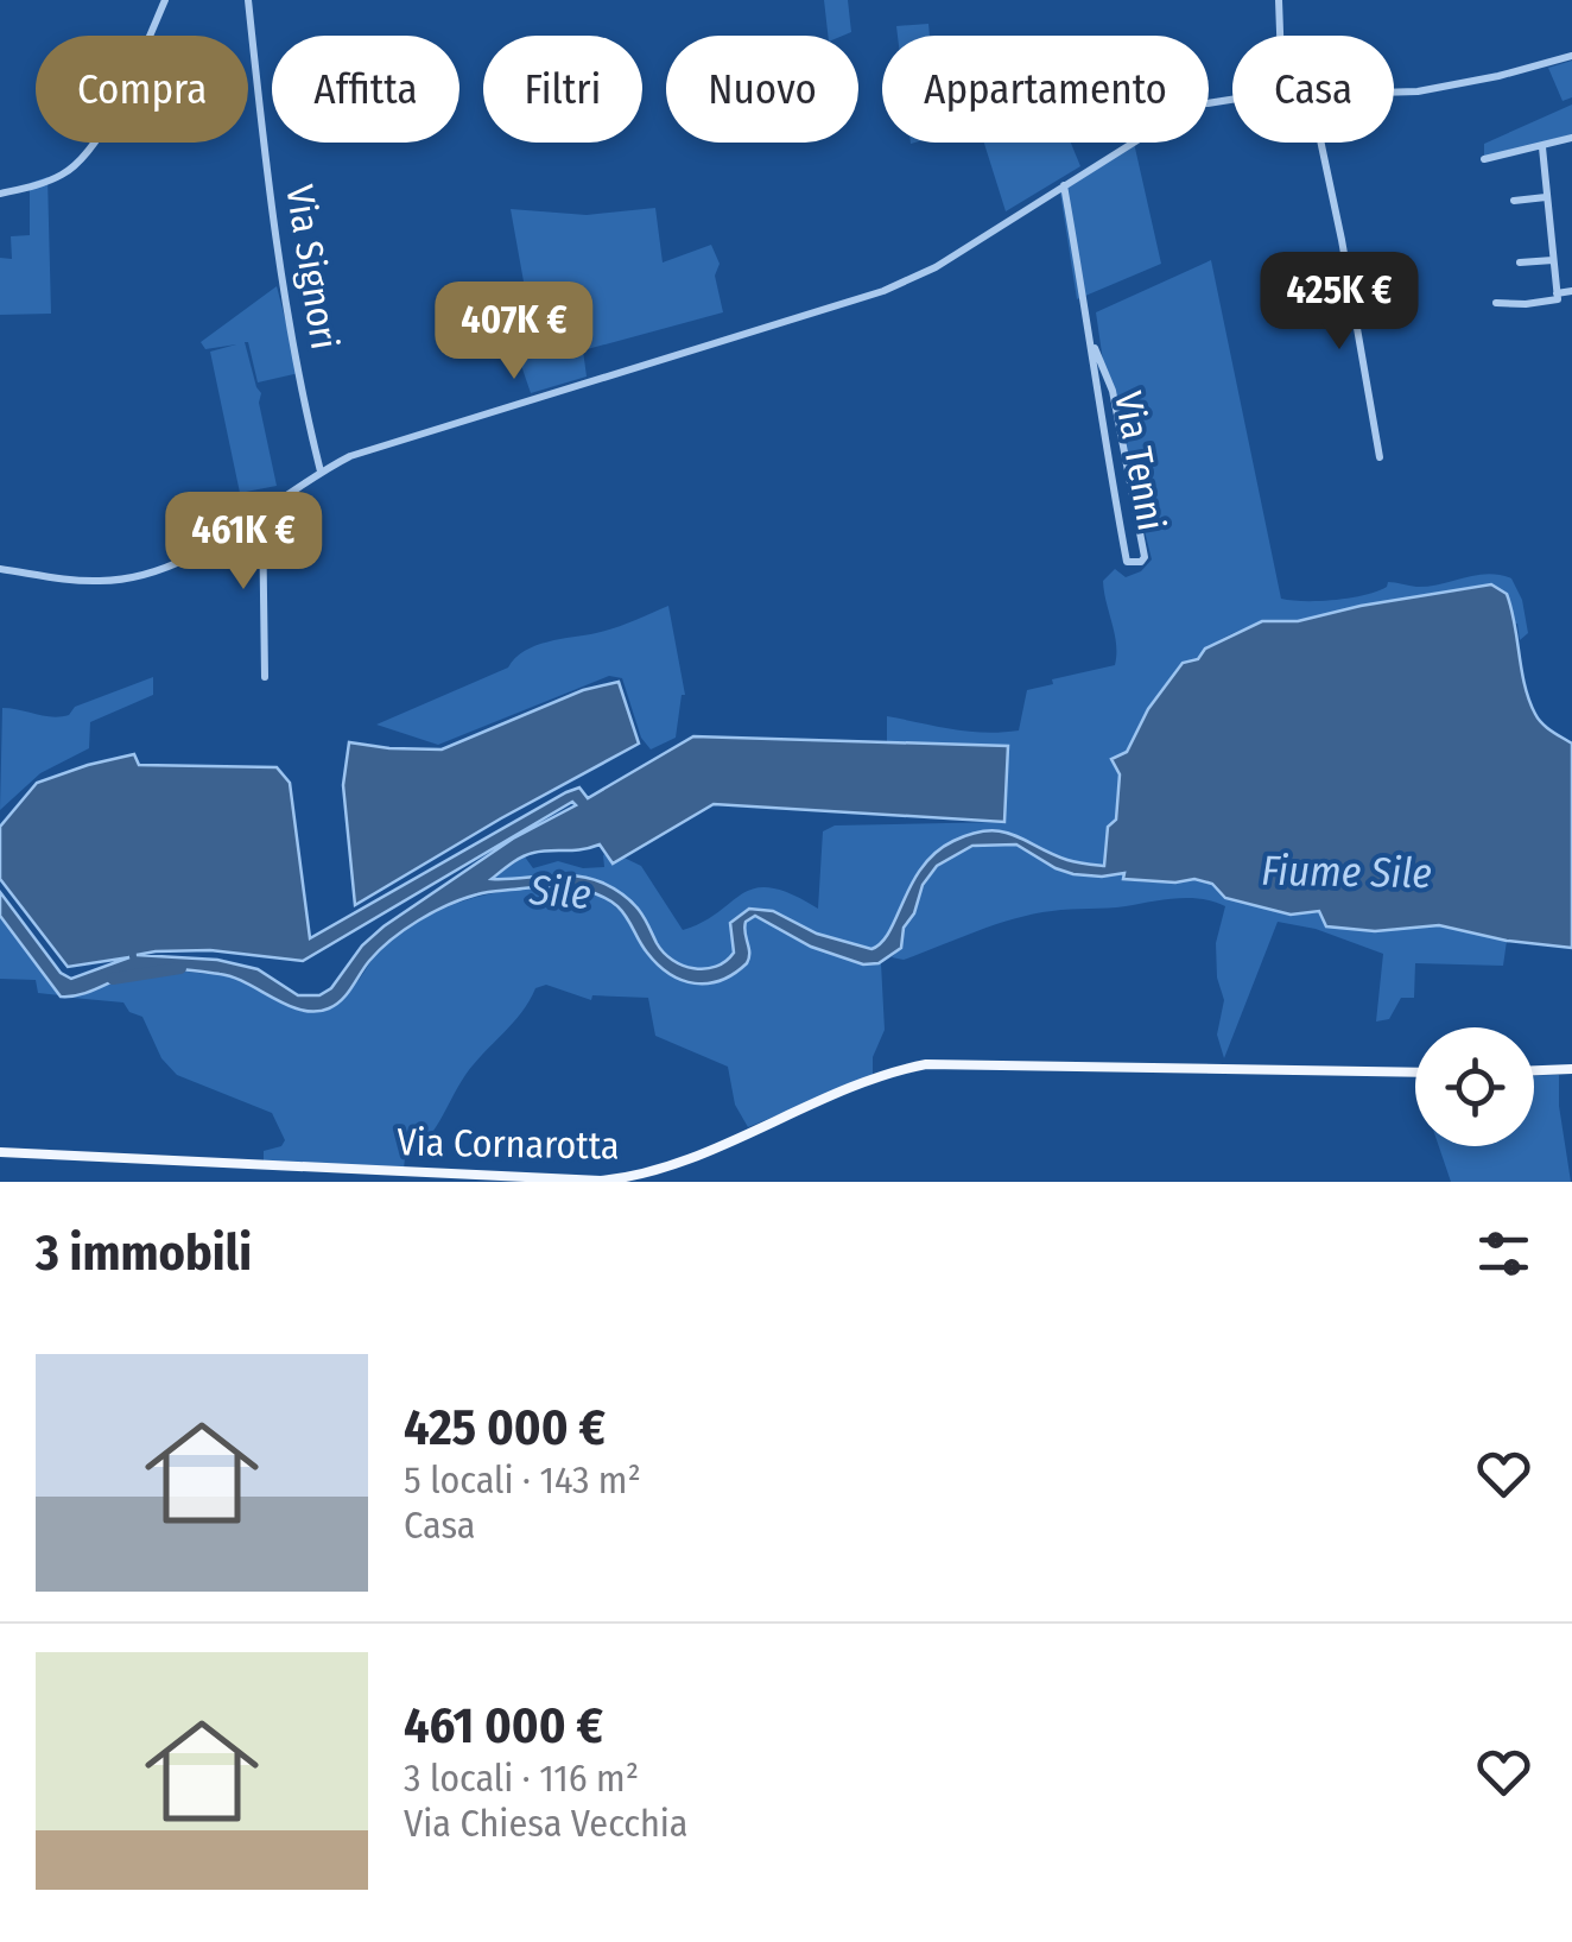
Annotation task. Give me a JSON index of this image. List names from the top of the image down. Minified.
{"streets":{"main road":["Via Cornarotta"],"street":["Via Signori","Via Tenni"]},"water":["Fiume Sile","Sile"],"page":{"chip":["Compra","Affitta","Filtri","Nuovo","Appartamento","Casa"],"price":["425K €","407K €","461K €"],"heading":"3 immobili","list":[{"name":"425 000 €","note":"5 locali · 143 m² · Casa"},{"name":"461 000 €","note":"3 locali · 116 m² · Via Chiesa Vecchia"}]}}
